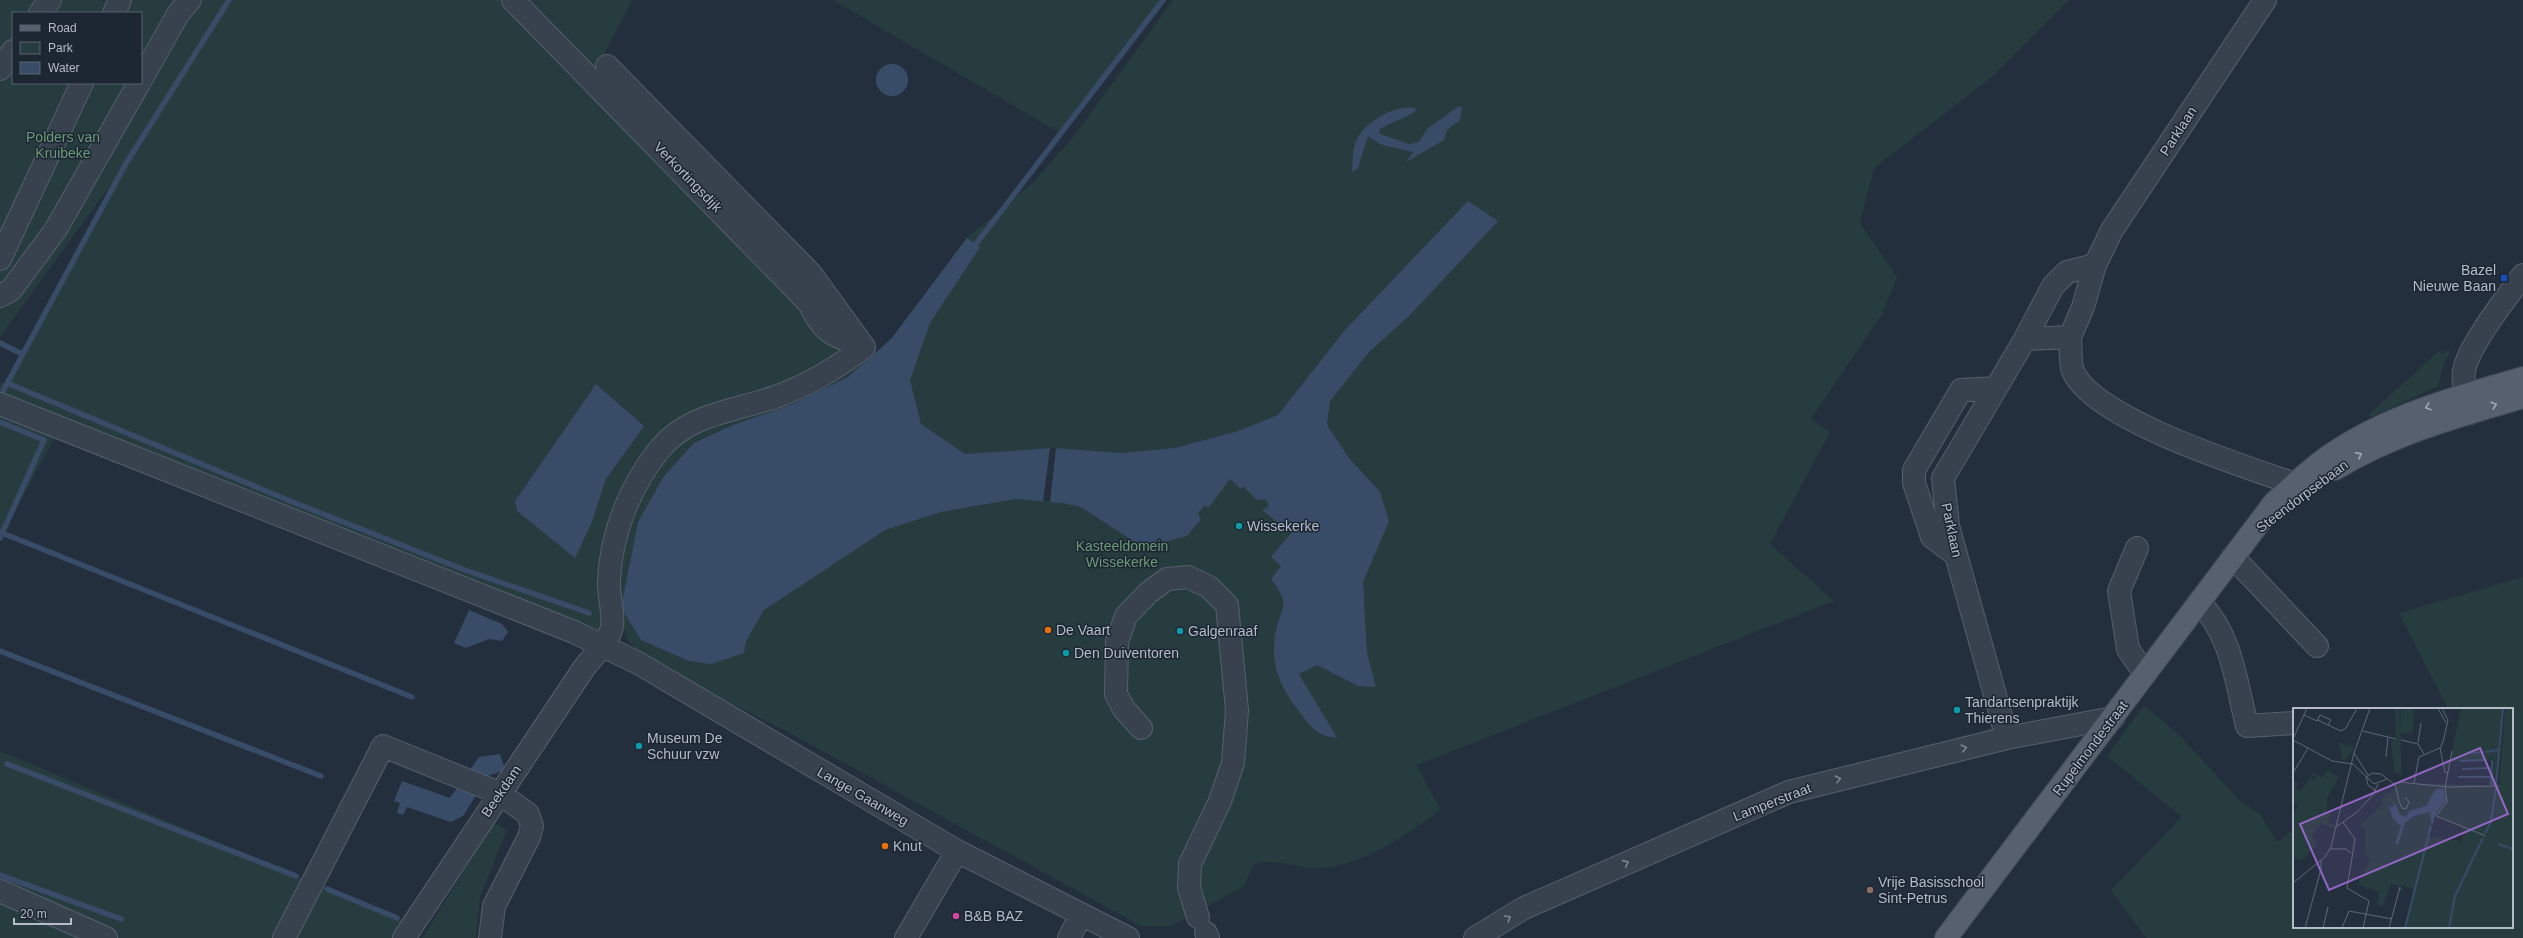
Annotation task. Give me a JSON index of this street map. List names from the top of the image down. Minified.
{"streets":{"main road":["Steendorpsebaan","Rupelmondestraat"],"street":["Parklaan","Verkortingsdijk","Beekdam","Lange Gaanweg","Lamperstraat"]},"crossings":[["Parklaan","Steendorpsebaan"],["Parklaan","Lamperstraat"],["Steendorpsebaan","Rupelmondestraat"],["Rupelmondestraat","Lamperstraat"],["Beekdam","Lange Gaanweg"]],"one_way":["Lamperstraat"],"parks":["Polders van Kruibeke","Kasteeldomein Wissekerke"],"places":{"transit":["Bazel Nieuwe Baan"],"other":["Wissekerke","De Vaart","Galgenraaf","Den Duiventoren","Tandartsenpraktijk Thierens","Museum De Schuur vzw","Knut","Vrije Basisschool Sint-Petrus","B&B BAZ"]},"legend":["Road","Park","Water"],"scale_bar":"20 m"}
